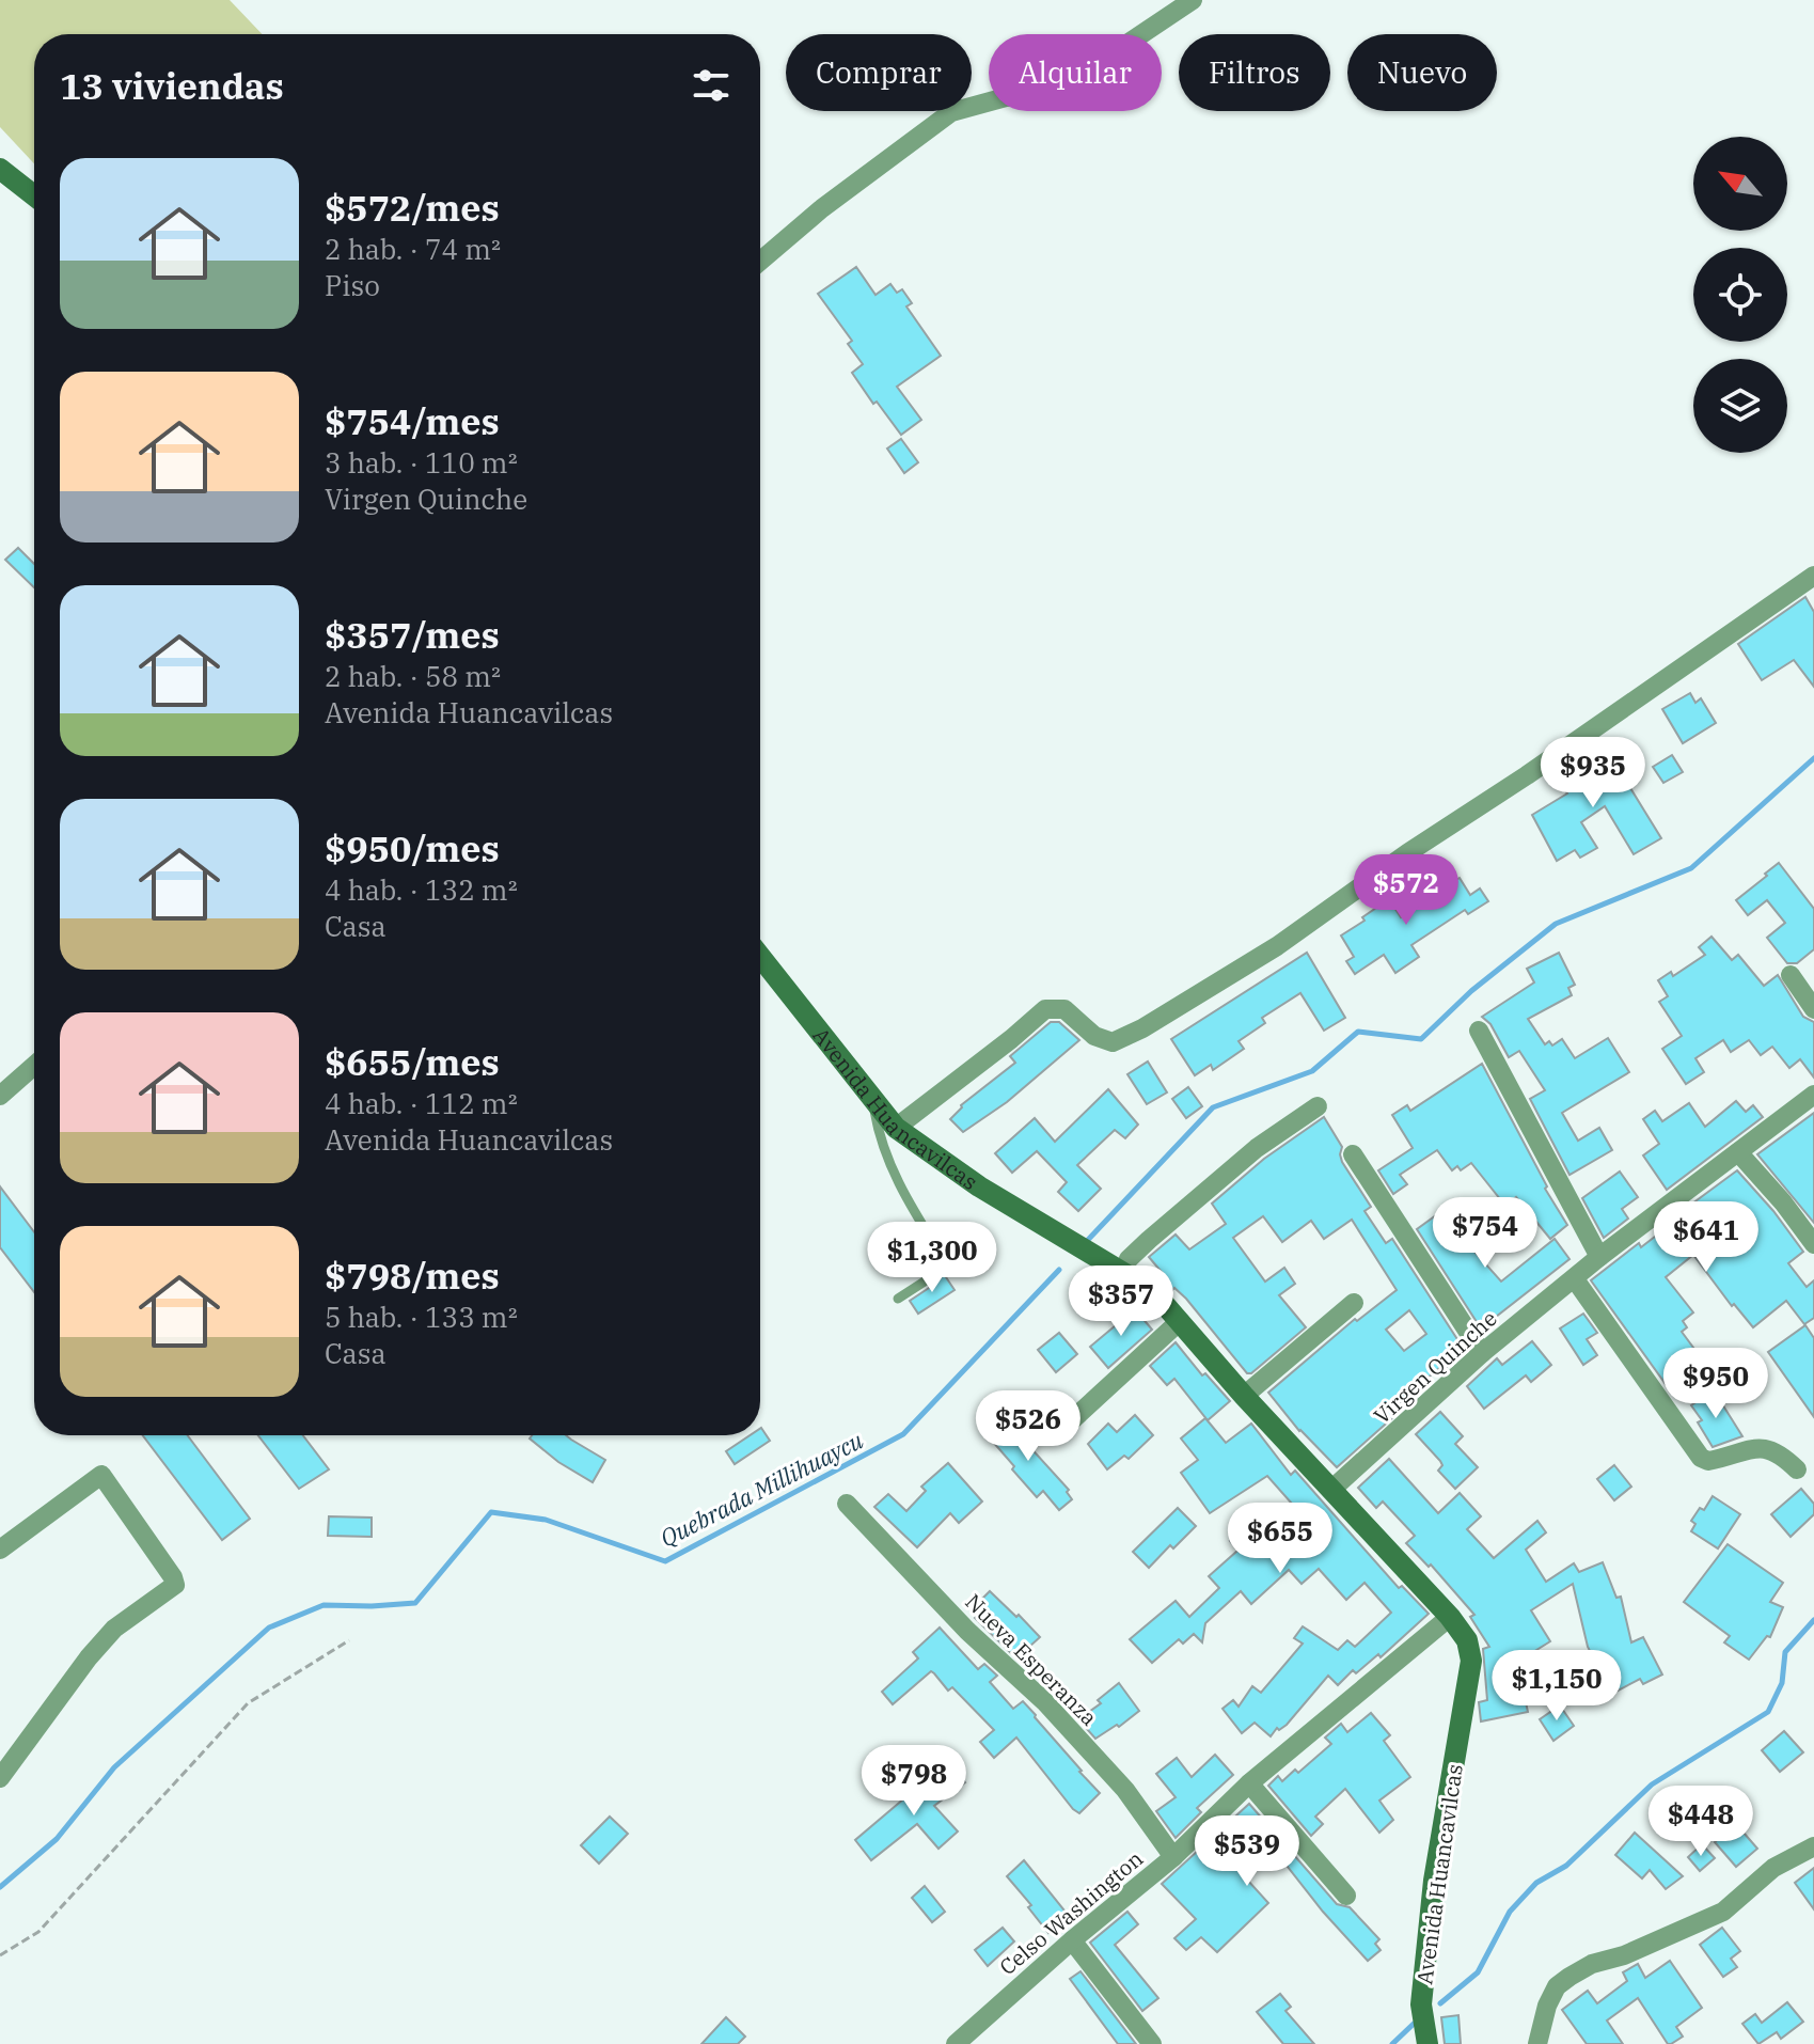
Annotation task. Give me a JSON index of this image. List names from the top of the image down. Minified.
{"streets":{"street":["Avenida Huancavilcas","Virgen Quinche","Nueva Esperanza","Celso Washington"]},"crossings":[["Avenida Huancavilcas","Virgen Quinche"],["Avenida Huancavilcas","Celso Washington"],["Nueva Esperanza","Celso Washington"]],"water":["Quebrada Millihuaycu"],"north":"top left","page":{"chip":["Comprar","Alquilar","Filtros","Nuevo"],"heading":"13 viviendas","list":[{"name":"$572/mes","note":"2 hab. · 74 m² · Piso"},{"name":"$754/mes","note":"3 hab. · 110 m² · Virgen Quinche"},{"name":"$357/mes","note":"2 hab. · 58 m² · Avenida Huancavilcas"},{"name":"$950/mes","note":"4 hab. · 132 m² · Casa"},{"name":"$655/mes","note":"4 hab. · 112 m² · Avenida Huancavilcas"},{"name":"$798/mes","note":"5 hab. · 133 m² · Casa"}],"price":["$935","$572","$754","$641","$1,300","$357","$950","$526","$655","$1,150","$798","$448","$539"]}}
